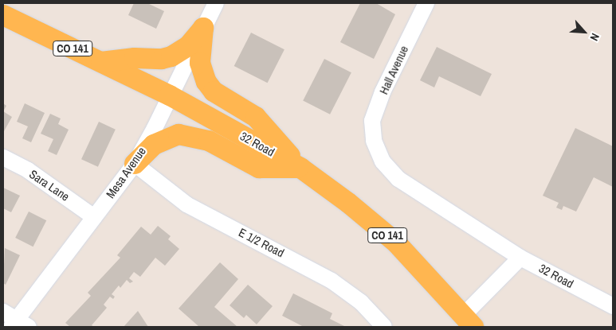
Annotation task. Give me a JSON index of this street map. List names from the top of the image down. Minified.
{"streets":{"main road":["CO 141","32 Road"],"street":["Hall Avenue","Mesa Avenue","Sara Lane","E 1/2 Road"]},"crossings":[["Hall Avenue","32 Road"],["32 Road","Mesa Avenue"],["Mesa Avenue","Sara Lane"],["Mesa Avenue","E 1/2 Road"]],"north":"bottom right"}
